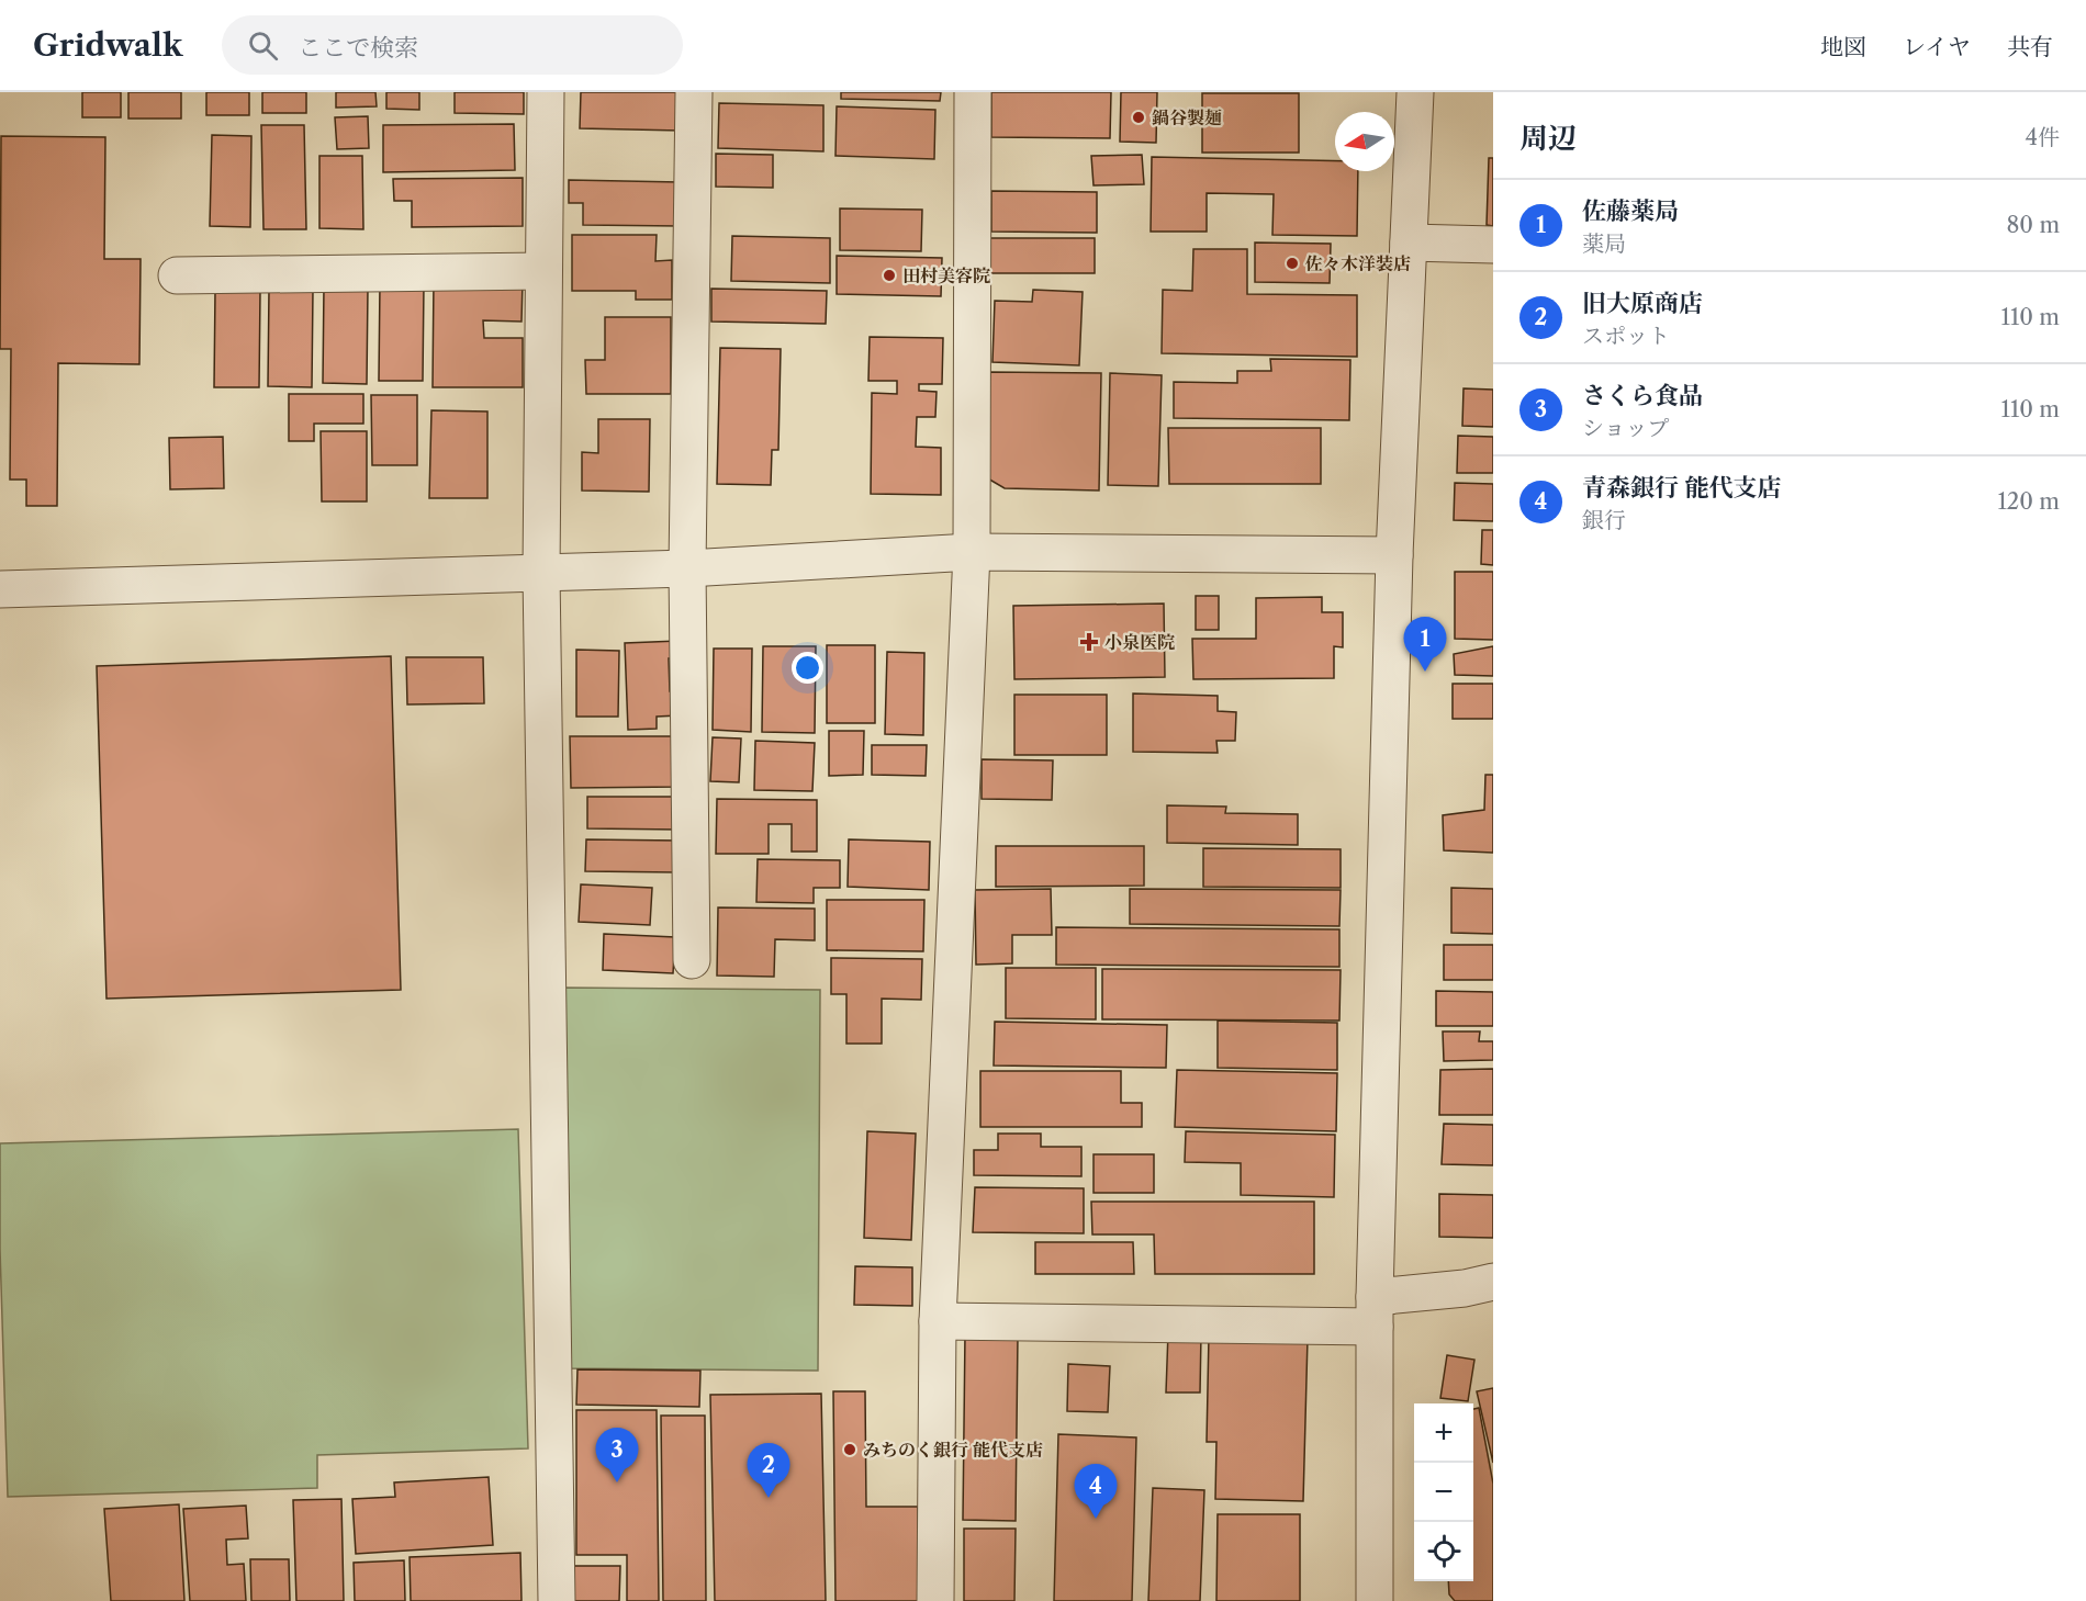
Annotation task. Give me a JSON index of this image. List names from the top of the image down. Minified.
{"places":{"other":["鍋谷製麺","佐々木洋装店","田村美容院","みちのく銀行 能代支店"],"health":["小泉医院"]},"north":"left","page":{"header":"Gridwalk","search":"ここで検索","nav":["地図","レイヤ","共有"],"heading":["周辺","4件"],"list":[{"mark":"1","name":"佐藤薬局","note":"薬局","value":"80 m"},{"mark":"2","name":"旧大原商店","note":"スポット","value":"110 m"},{"mark":"3","name":"さくら食品","note":"ショップ","value":"110 m"},{"mark":"4","name":"青森銀行 能代支店","note":"銀行","value":"120 m"}],"pins":["1","3","2","4"],"map_buttons":["+","−"]}}
